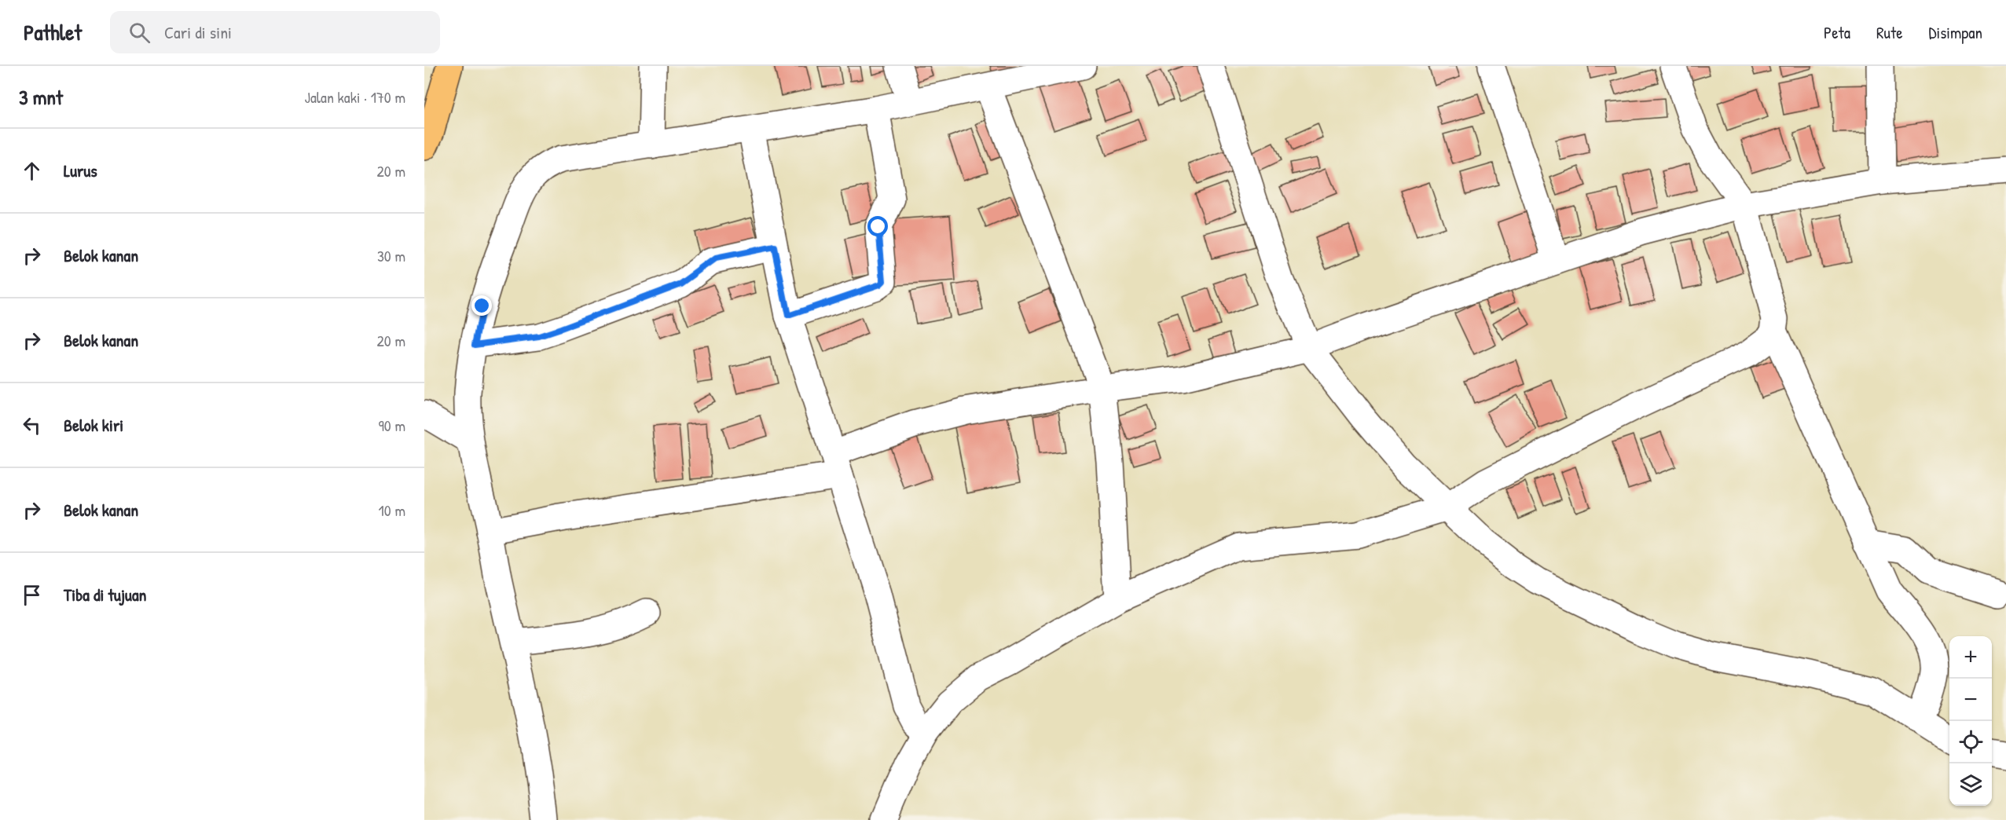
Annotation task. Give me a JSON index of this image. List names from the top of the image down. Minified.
{"page":{"header":"Pathlet","search":"Cari di sini","nav":["Peta","Rute","Disimpan"],"heading":["3 mnt","Jalan kaki · 170 m"],"list":[["Lurus","20 m"],["Belok kanan","30 m"],["Belok kanan","20 m"],["Belok kiri","90 m"],["Belok kanan","10 m"],"Tiba di tujuan"],"map_buttons":["+","−"]}}
